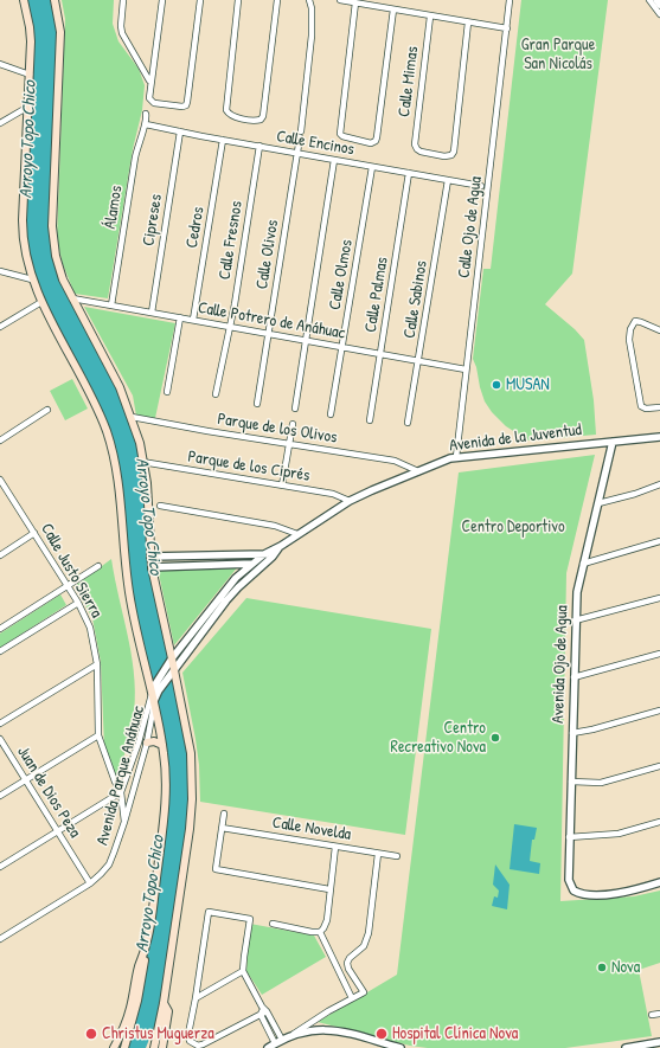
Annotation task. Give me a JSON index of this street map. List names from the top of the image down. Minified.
{"streets":{"street":["Calle Mimas","Calle Encinos","Álamos","Cipreses","Cedros","Calle Ojo de Agua","Calle Fresnos","Calle Olivos","Calle Olmos","Calle Palmas","Calle Sabinos","Calle Potrero de Anáhuac","Parque de los Olivos","Avenida de la Juventud","Parque de los Ciprés","Calle Justo Sierra","Avenida Ojo de Agua","Avenida Parque Anáhuac","Juan de Dios Peza","Calle Novelda"]},"crossings":[["Calle Encinos","Álamos"],["Calle Encinos","Cipreses"],["Calle Encinos","Cedros"],["Calle Encinos","Calle Fresnos"],["Calle Encinos","Calle Olivos"],["Calle Encinos","Calle Olmos"],["Calle Encinos","Calle Palmas"],["Calle Encinos","Calle Sabinos"],["Álamos","Calle Potrero de Anáhuac"],["Cipreses","Calle Potrero de Anáhuac"],["Cedros","Calle Potrero de Anáhuac"],["Calle Ojo de Agua","Calle Potrero de Anáhuac"],["Calle Ojo de Agua","Avenida de la Juventud"],["Calle Fresnos","Calle Potrero de Anáhuac"],["Calle Olivos","Calle Potrero de Anáhuac"],["Calle Olmos","Calle Potrero de Anáhuac"],["Calle Palmas","Calle Potrero de Anáhuac"],["Calle Sabinos","Calle Potrero de Anáhuac"],["Parque de los Olivos","Avenida de la Juventud"],["Avenida de la Juventud","Parque de los Ciprés"],["Avenida de la Juventud","Avenida Ojo de Agua"],["Avenida de la Juventud","Avenida Parque Anáhuac"],["Calle Justo Sierra","Avenida Parque Anáhuac"],["Avenida Parque Anáhuac","Juan de Dios Peza"]],"water":["Arroyo Topo Chico"],"parks":["Gran Parque San Nicolás","Centro Deportivo"],"places":["MUSAN","Centro Recreativo Nova","Nova","Christus Muguerza","Hospital Clínica Nova"]}
